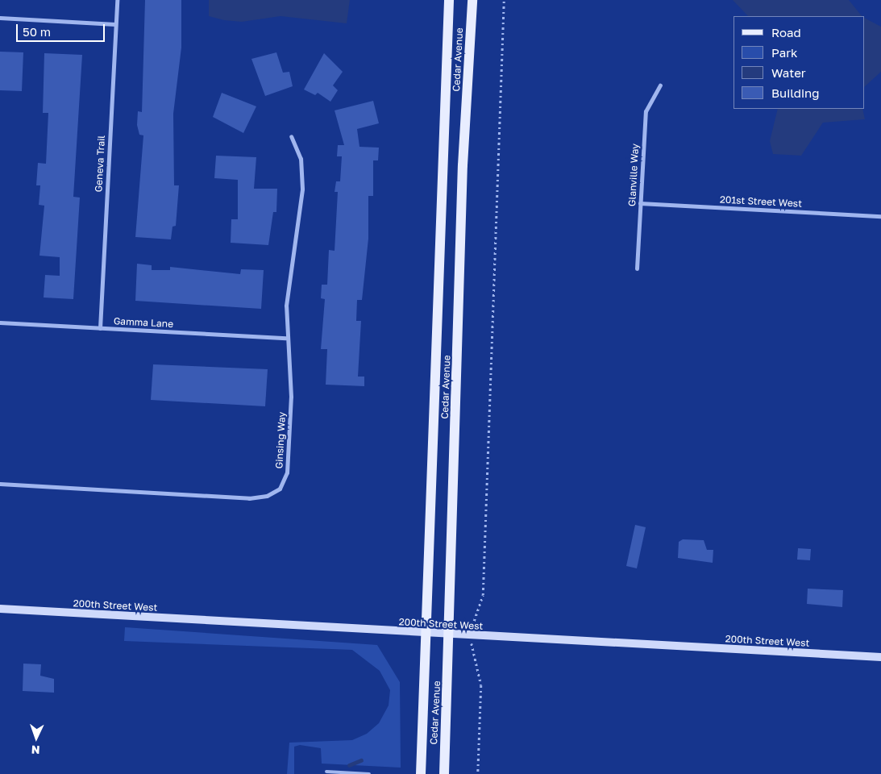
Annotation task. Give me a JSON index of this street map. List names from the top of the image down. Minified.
{"streets":{"main road":["Cedar Avenue"],"street":["Geneva Trail","Glanville Way","201st Street West","Gamma Lane","Ginsing Way","200th Street West"]},"crossings":[["Cedar Avenue","200th Street West"],["Geneva Trail","Gamma Lane"],["Glanville Way","201st Street West"],["Gamma Lane","Ginsing Way"]],"legend":["Road","Park","Water","Building"],"scale_bar":"50 m","north":"bottom"}
